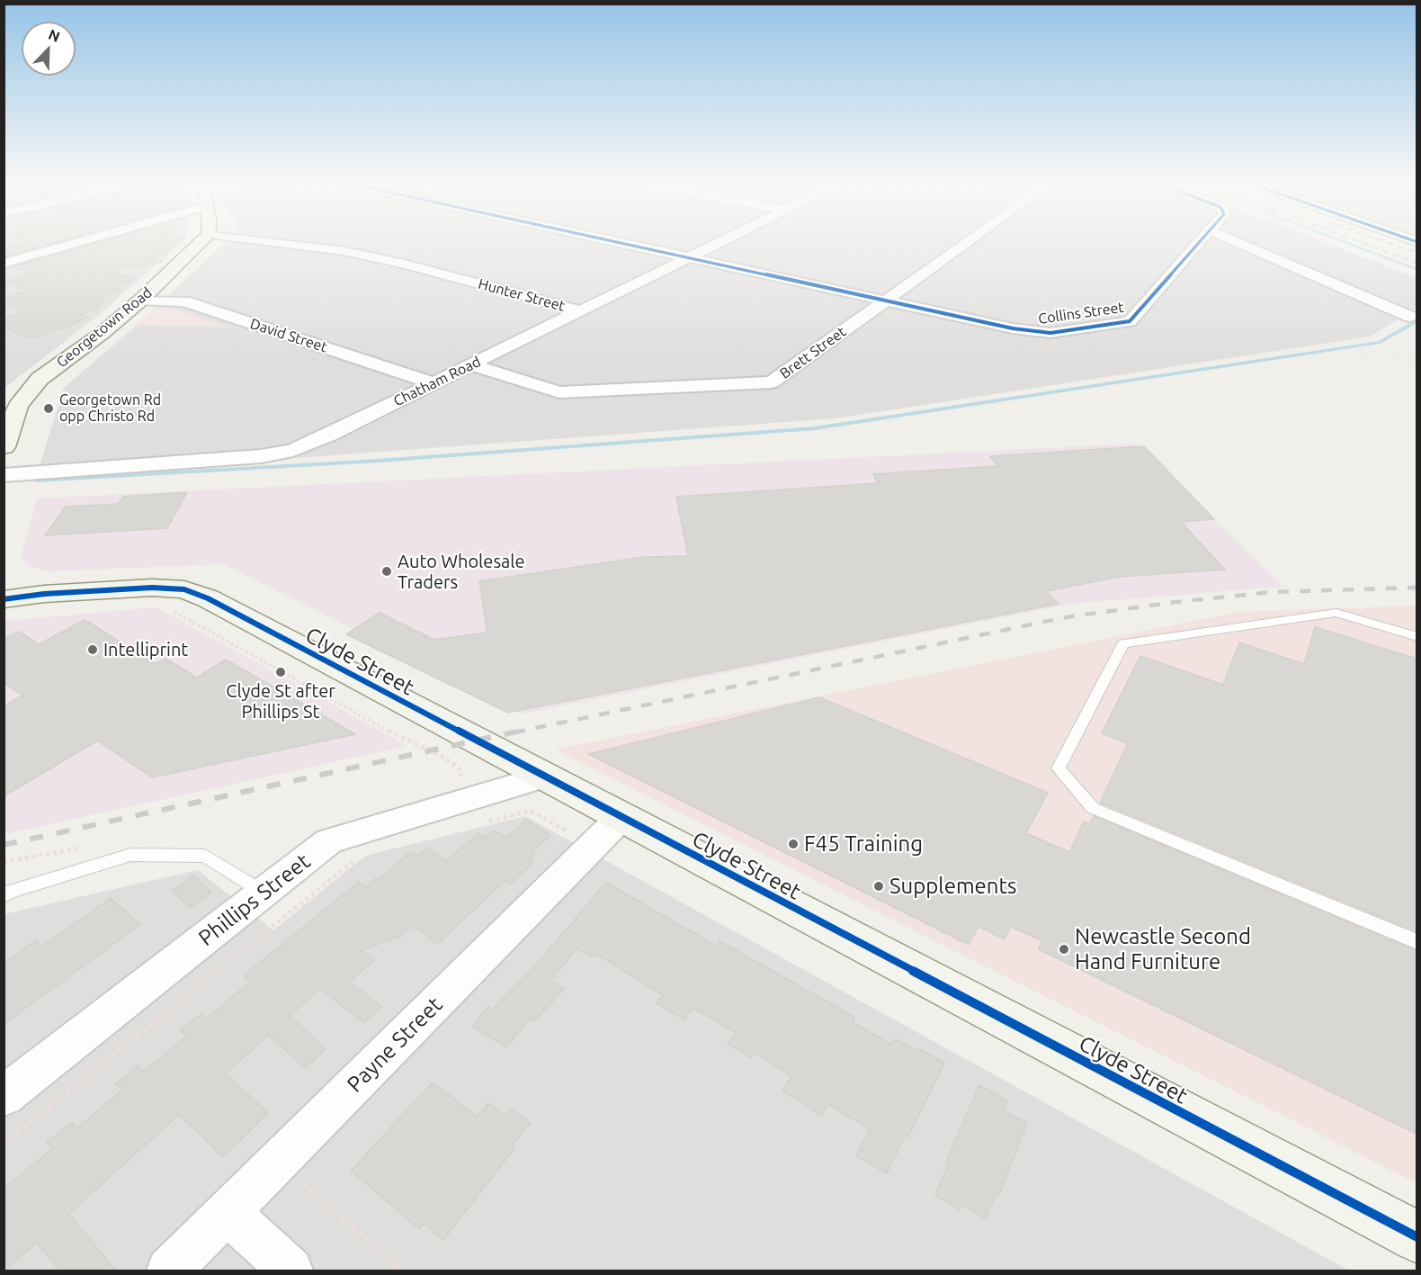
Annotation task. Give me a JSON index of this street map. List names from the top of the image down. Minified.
{"streets":{"street":["Hunter Street","Collins Street","Georgetown Road","David Street","Brett Street","Chatham Road","Clyde Street","Phillips Street","Payne Street"]},"crossings":[["Hunter Street","Chatham Road"],["Collins Street","Brett Street"],["Collins Street","Chatham Road"],["Georgetown Road","David Street"],["David Street","Chatham Road"],["Brett Street","Chatham Road"],["Clyde Street","Phillips Street"],["Clyde Street","Payne Street"]],"places":["Georgetown Rd opp Christo Rd","Auto Wholesale Traders","Intelliprint","Clyde St after Phillips St","F45 Training","Supplements","Newcastle Second Hand Furniture"],"north":"top right"}
